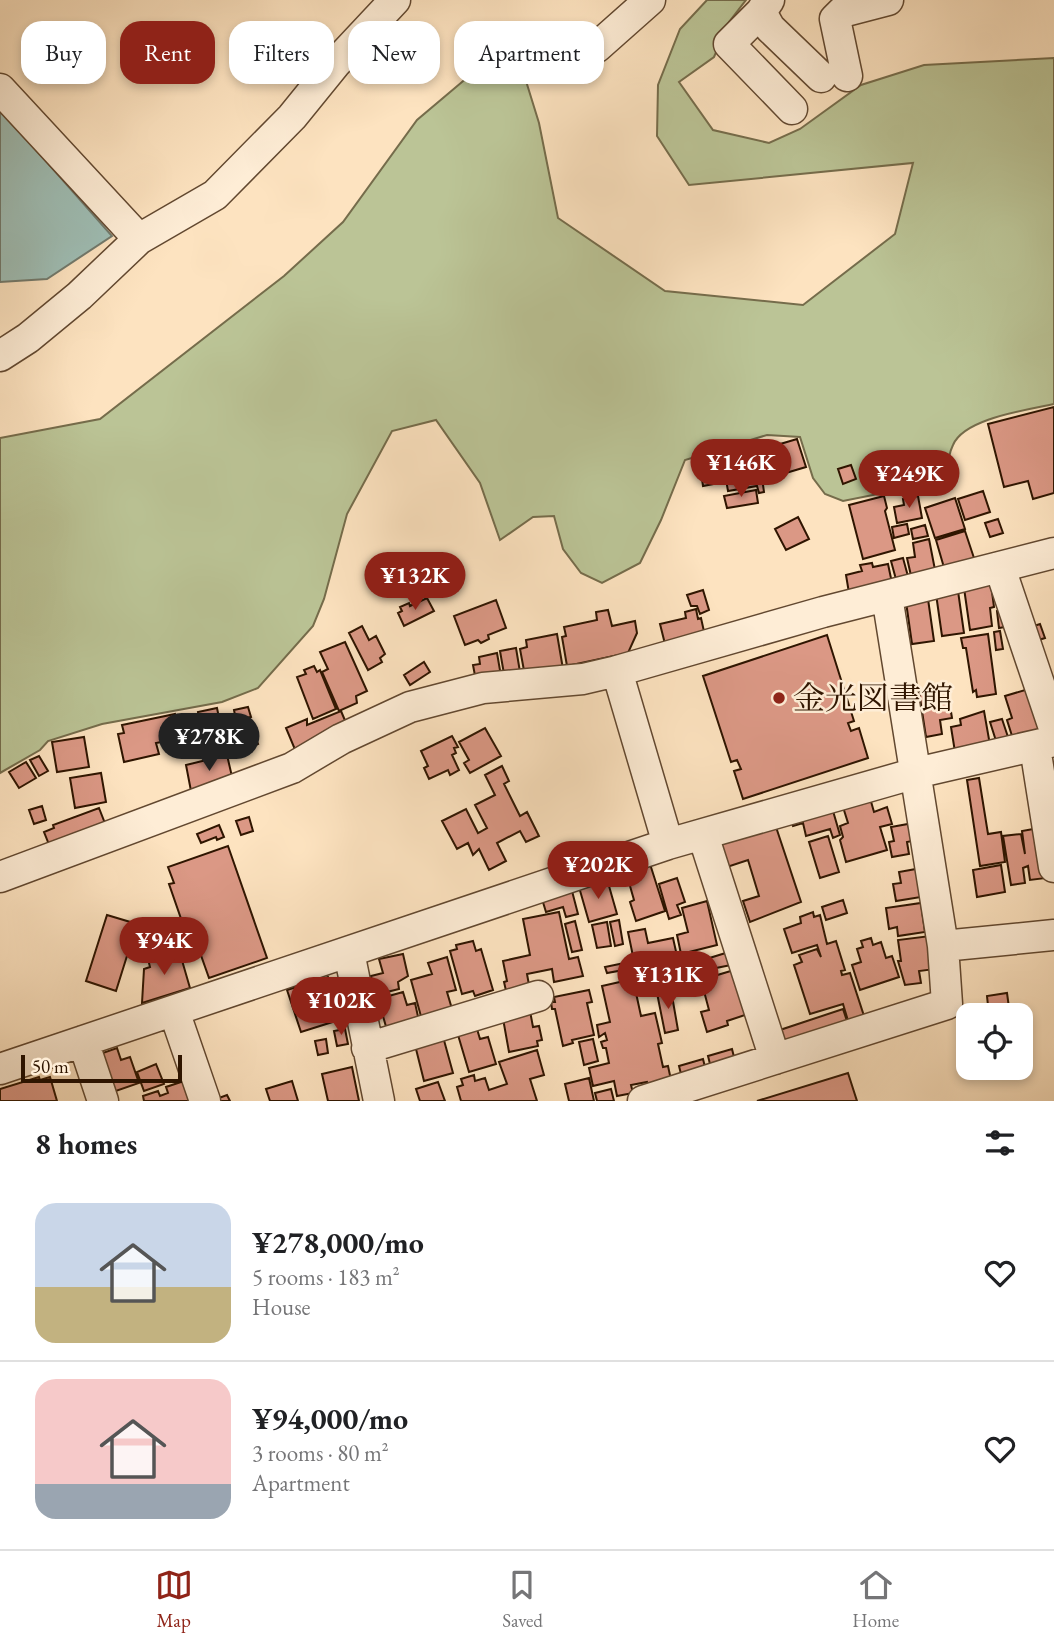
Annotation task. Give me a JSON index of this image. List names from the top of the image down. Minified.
{"places":["金光図書館"],"scale_bar":"50 m","page":{"chip":["Buy","Rent","Filters","New","Apartment"],"price":["¥146K","¥249K","¥132K","¥278K","¥202K","¥94K","¥131K","¥102K"],"scale":"50 m","heading":"8 homes","list":[{"name":"¥278,000/mo","note":"5 rooms · 183 m² · House"},{"name":"¥94,000/mo","note":"3 rooms · 80 m² · Apartment"}],"tabs":["Map","Saved","Home"]}}
